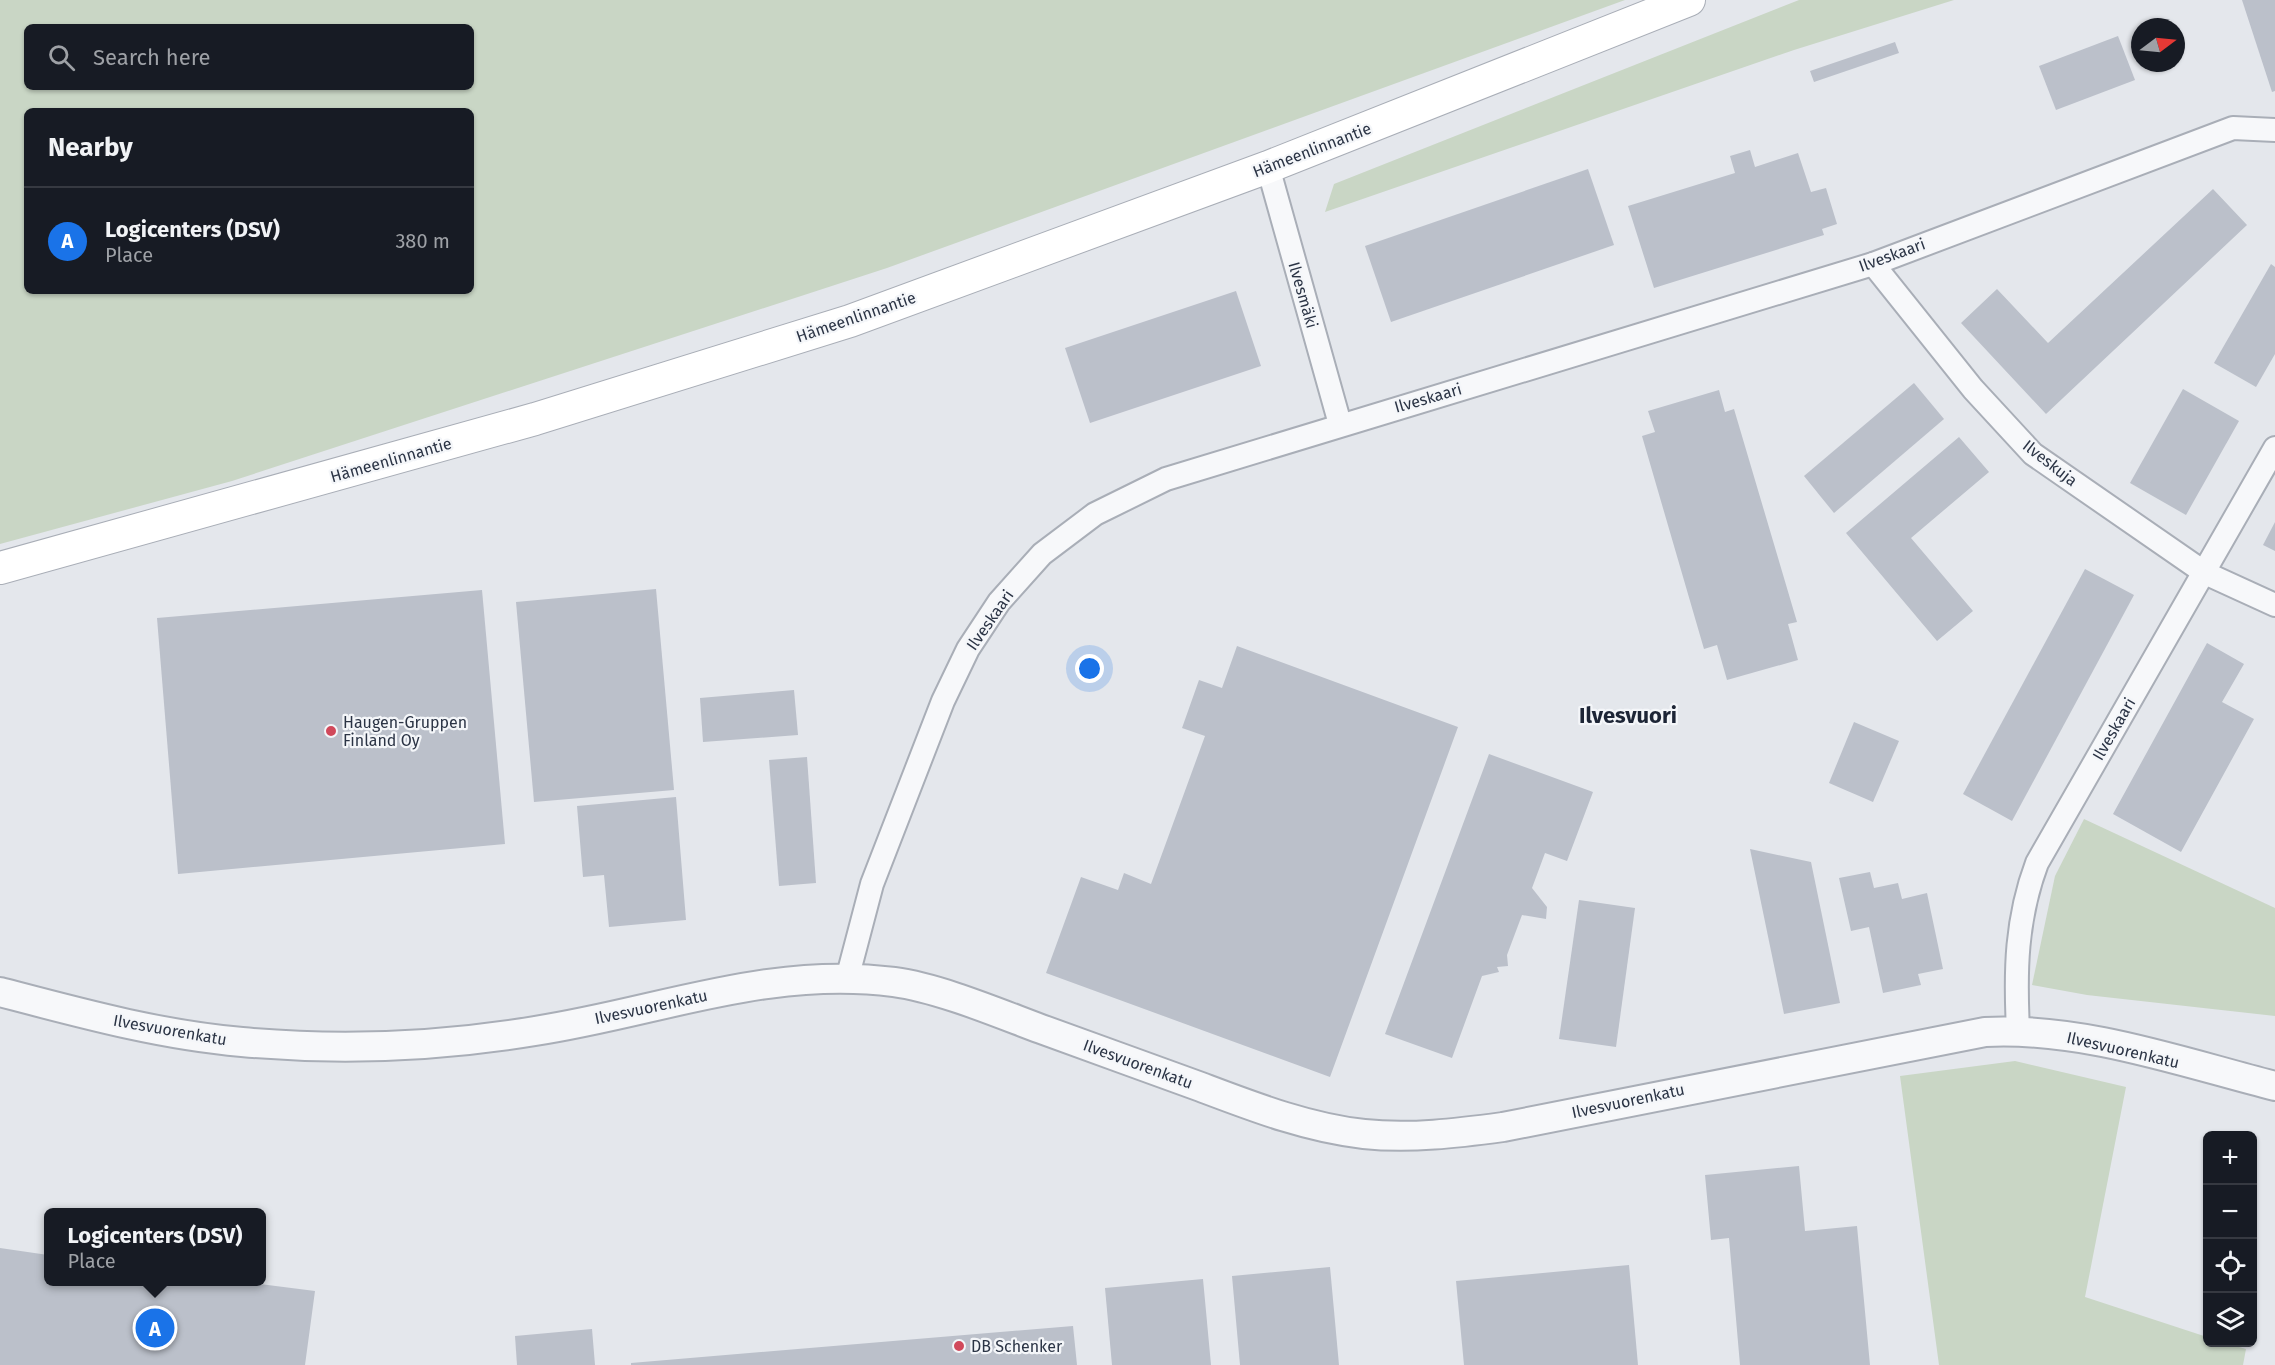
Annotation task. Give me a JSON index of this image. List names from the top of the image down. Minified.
{"streets":{"main road":["Hämeenlinnantie"],"street":["Ilveskaari","Ilvesmäki","Ilveskuja","Ilvesvuorenkatu"]},"crossings":[["Hämeenlinnantie","Ilvesmäki"],["Ilveskaari","Ilvesmäki"],["Ilveskaari","Ilveskuja"],["Ilveskaari","Ilvesvuorenkatu"]],"districts":["Ilvesvuori"],"places":["Haugen-Gruppen Finland Oy","DB Schenker"],"north":"right","page":{"search":"Search here","heading":"Nearby","list":[{"mark":"A","name":"Logicenters (DSV)","note":"Place","value":"380 m"}],"map_buttons":["+","−"],"popup":["Logicenters (DSV)","Place"],"pins":"A"}}
